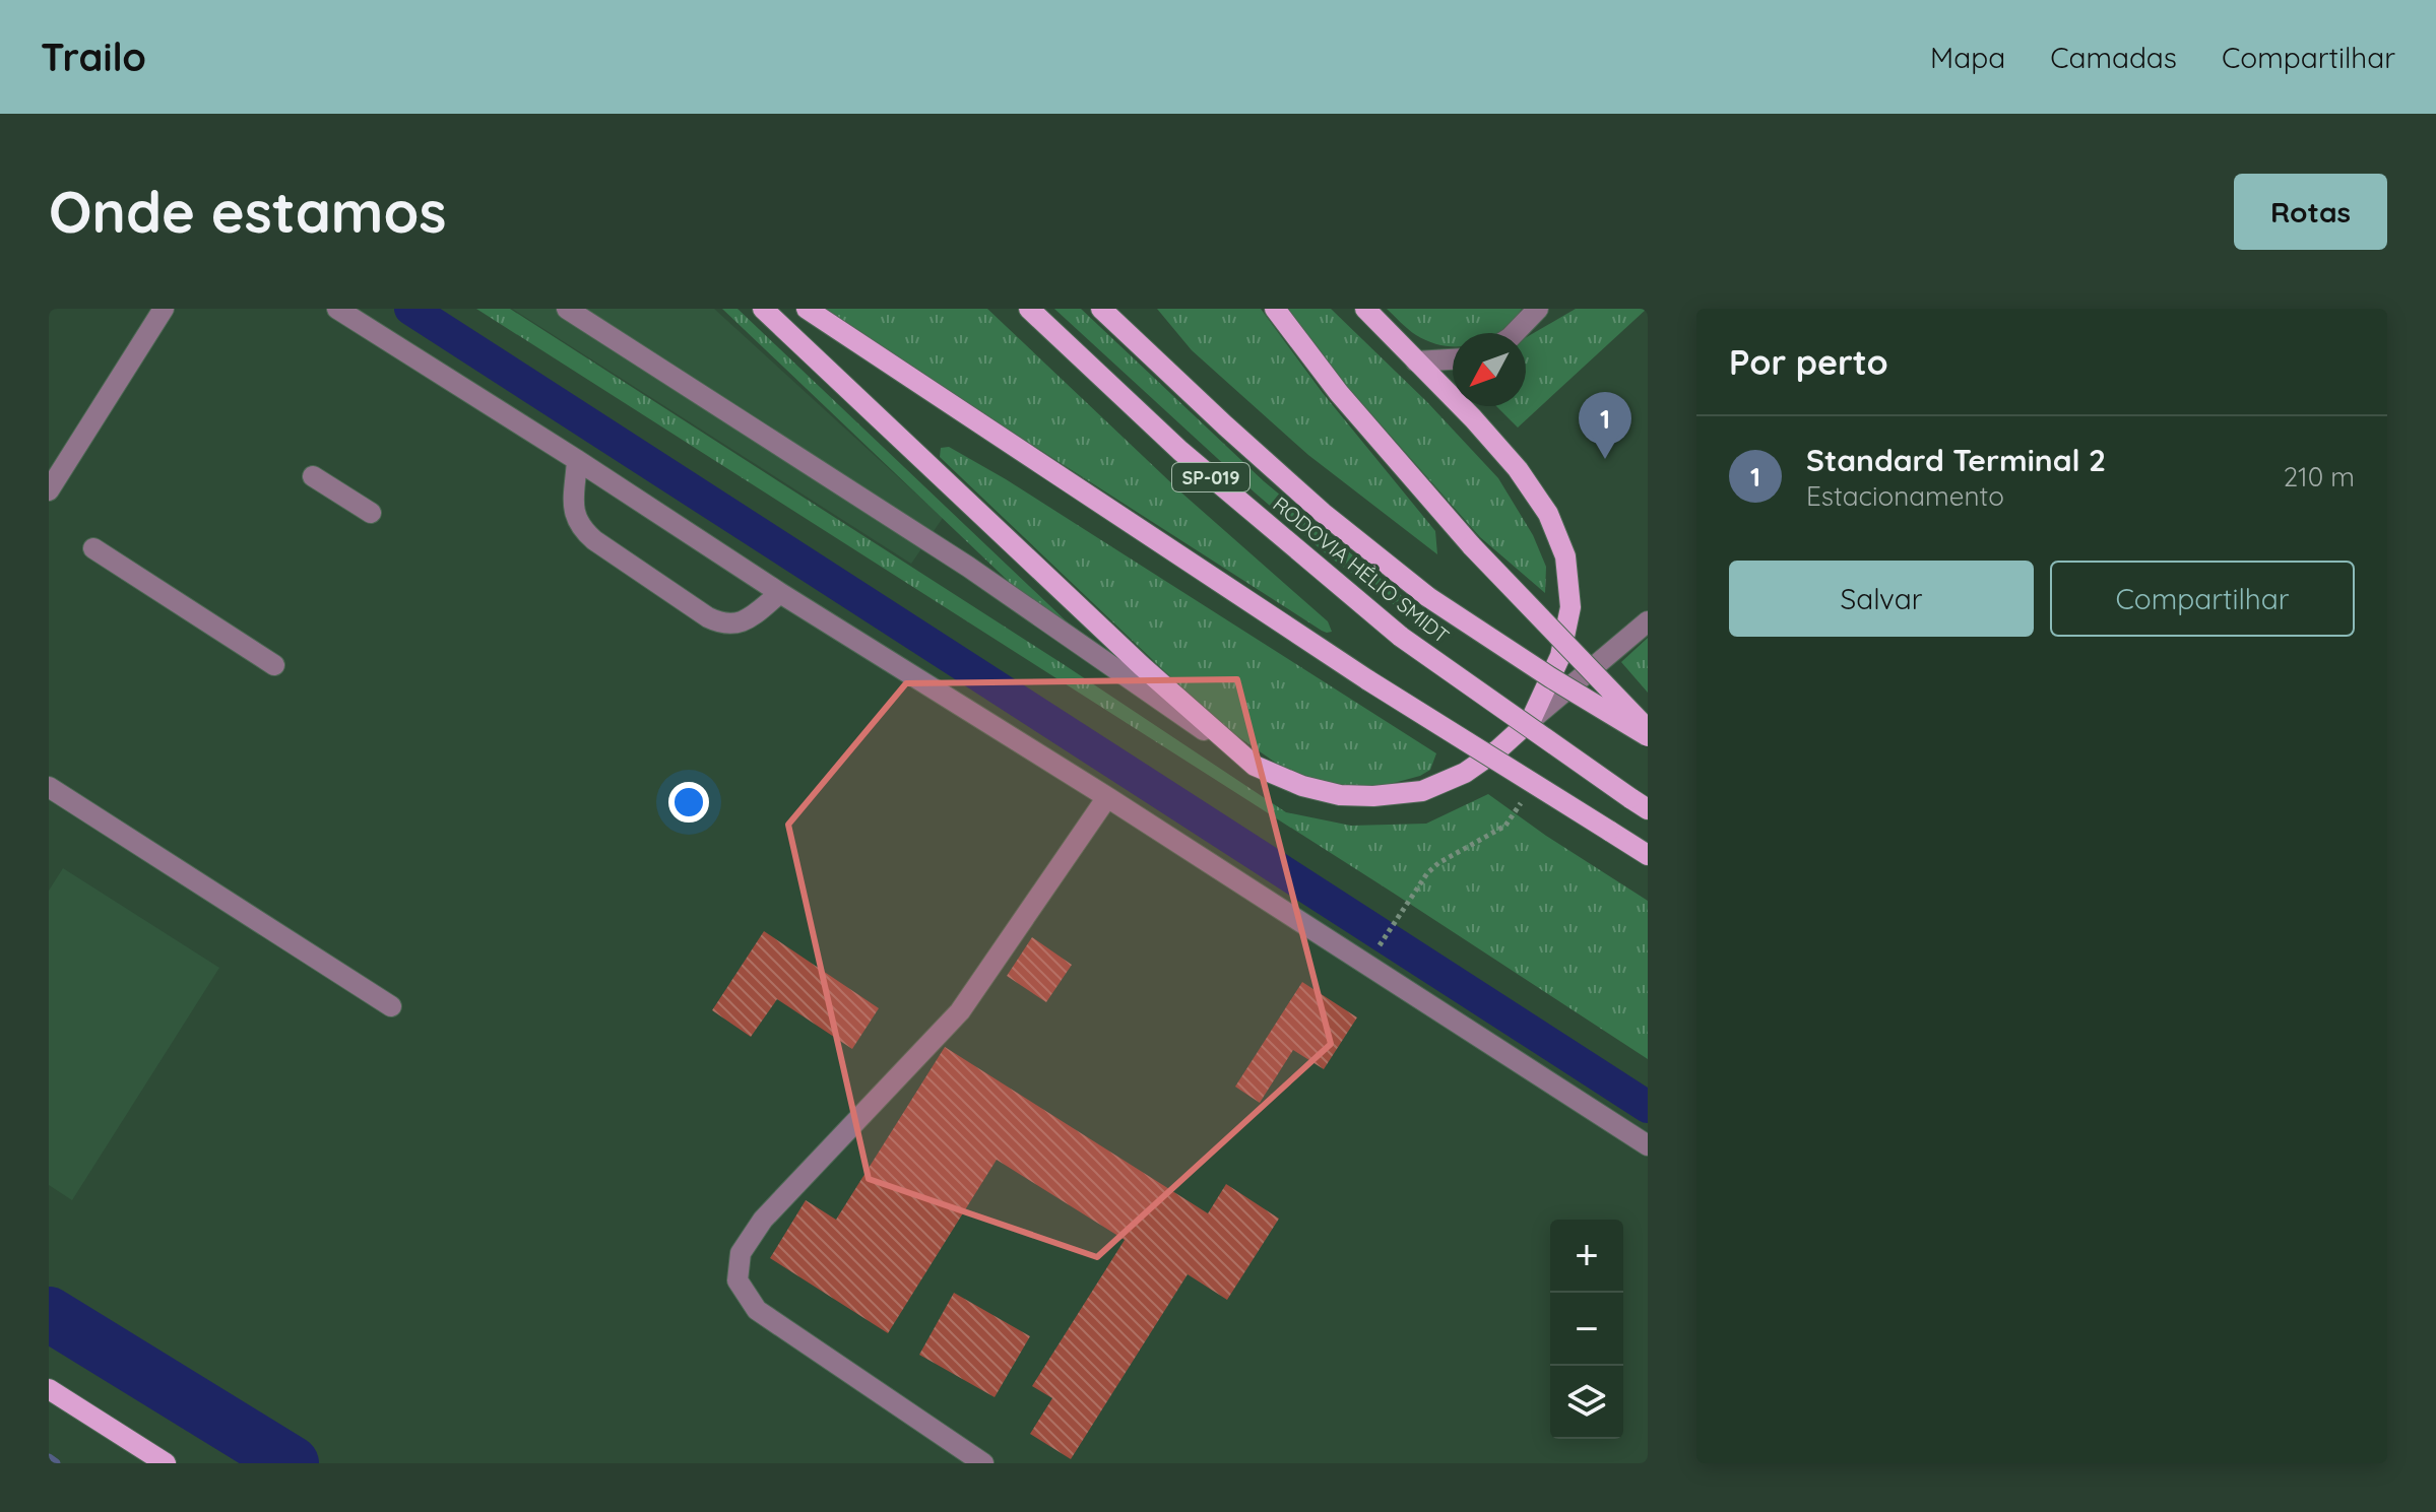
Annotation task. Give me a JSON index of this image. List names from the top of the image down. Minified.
{"streets":{"main road":["SP-019","RODOVIA HÉLIO SMIDT"]},"north":"bottom left","page":{"header":"Trailo","nav":["Mapa","Camadas","Compartilhar"],"buttons":["Rotas",["Salvar","Compartilhar"]],"title":"Onde estamos","heading":"Por perto","pins":"1","list":[{"mark":"1","name":"Standard Terminal 2","note":"Estacionamento","value":"210 m"}],"map_buttons":["+","−"]}}
